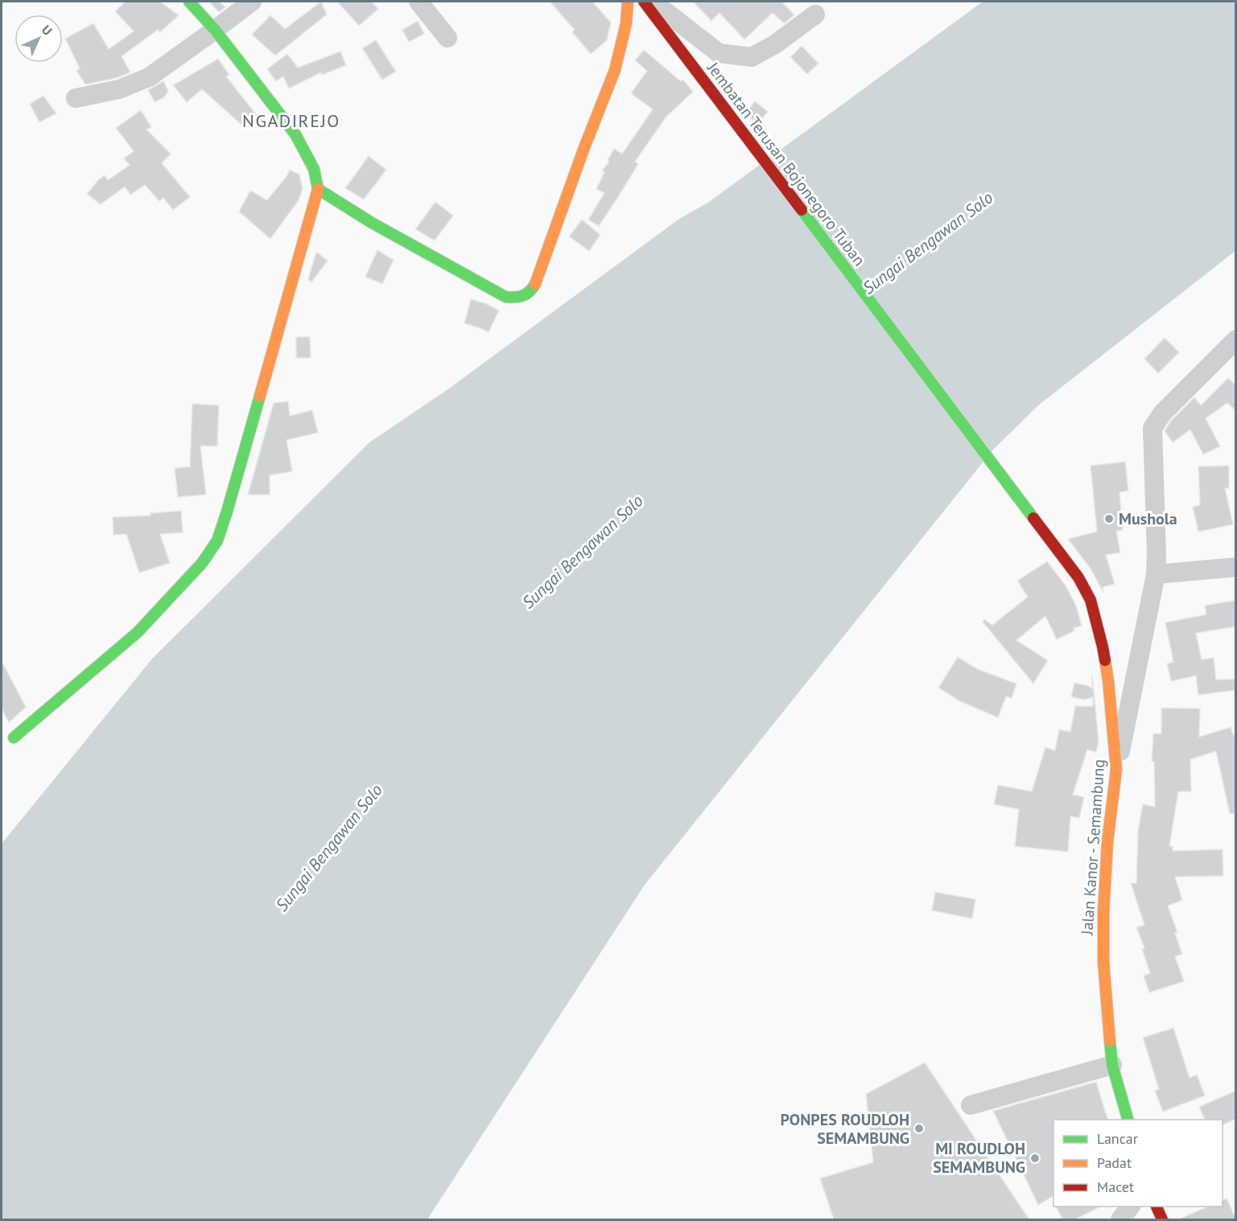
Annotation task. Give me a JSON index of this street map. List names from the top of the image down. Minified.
{"streets":{"street":["Jembatan Terusan Bojonegoro Tuban","Jalan Kanor - Semambung"]},"crossings":[["Jembatan Terusan Bojonegoro Tuban","Jalan Kanor - Semambung"]],"districts":["NGADIREJO"],"water":["Sungai Bengawan Solo"],"places":["Mushola","PONPES ROUDLOH SEMAMBUNG","MI ROUDLOH SEMAMBUNG"],"legend":["Lancar","Padat","Macet"],"north":"top right"}
